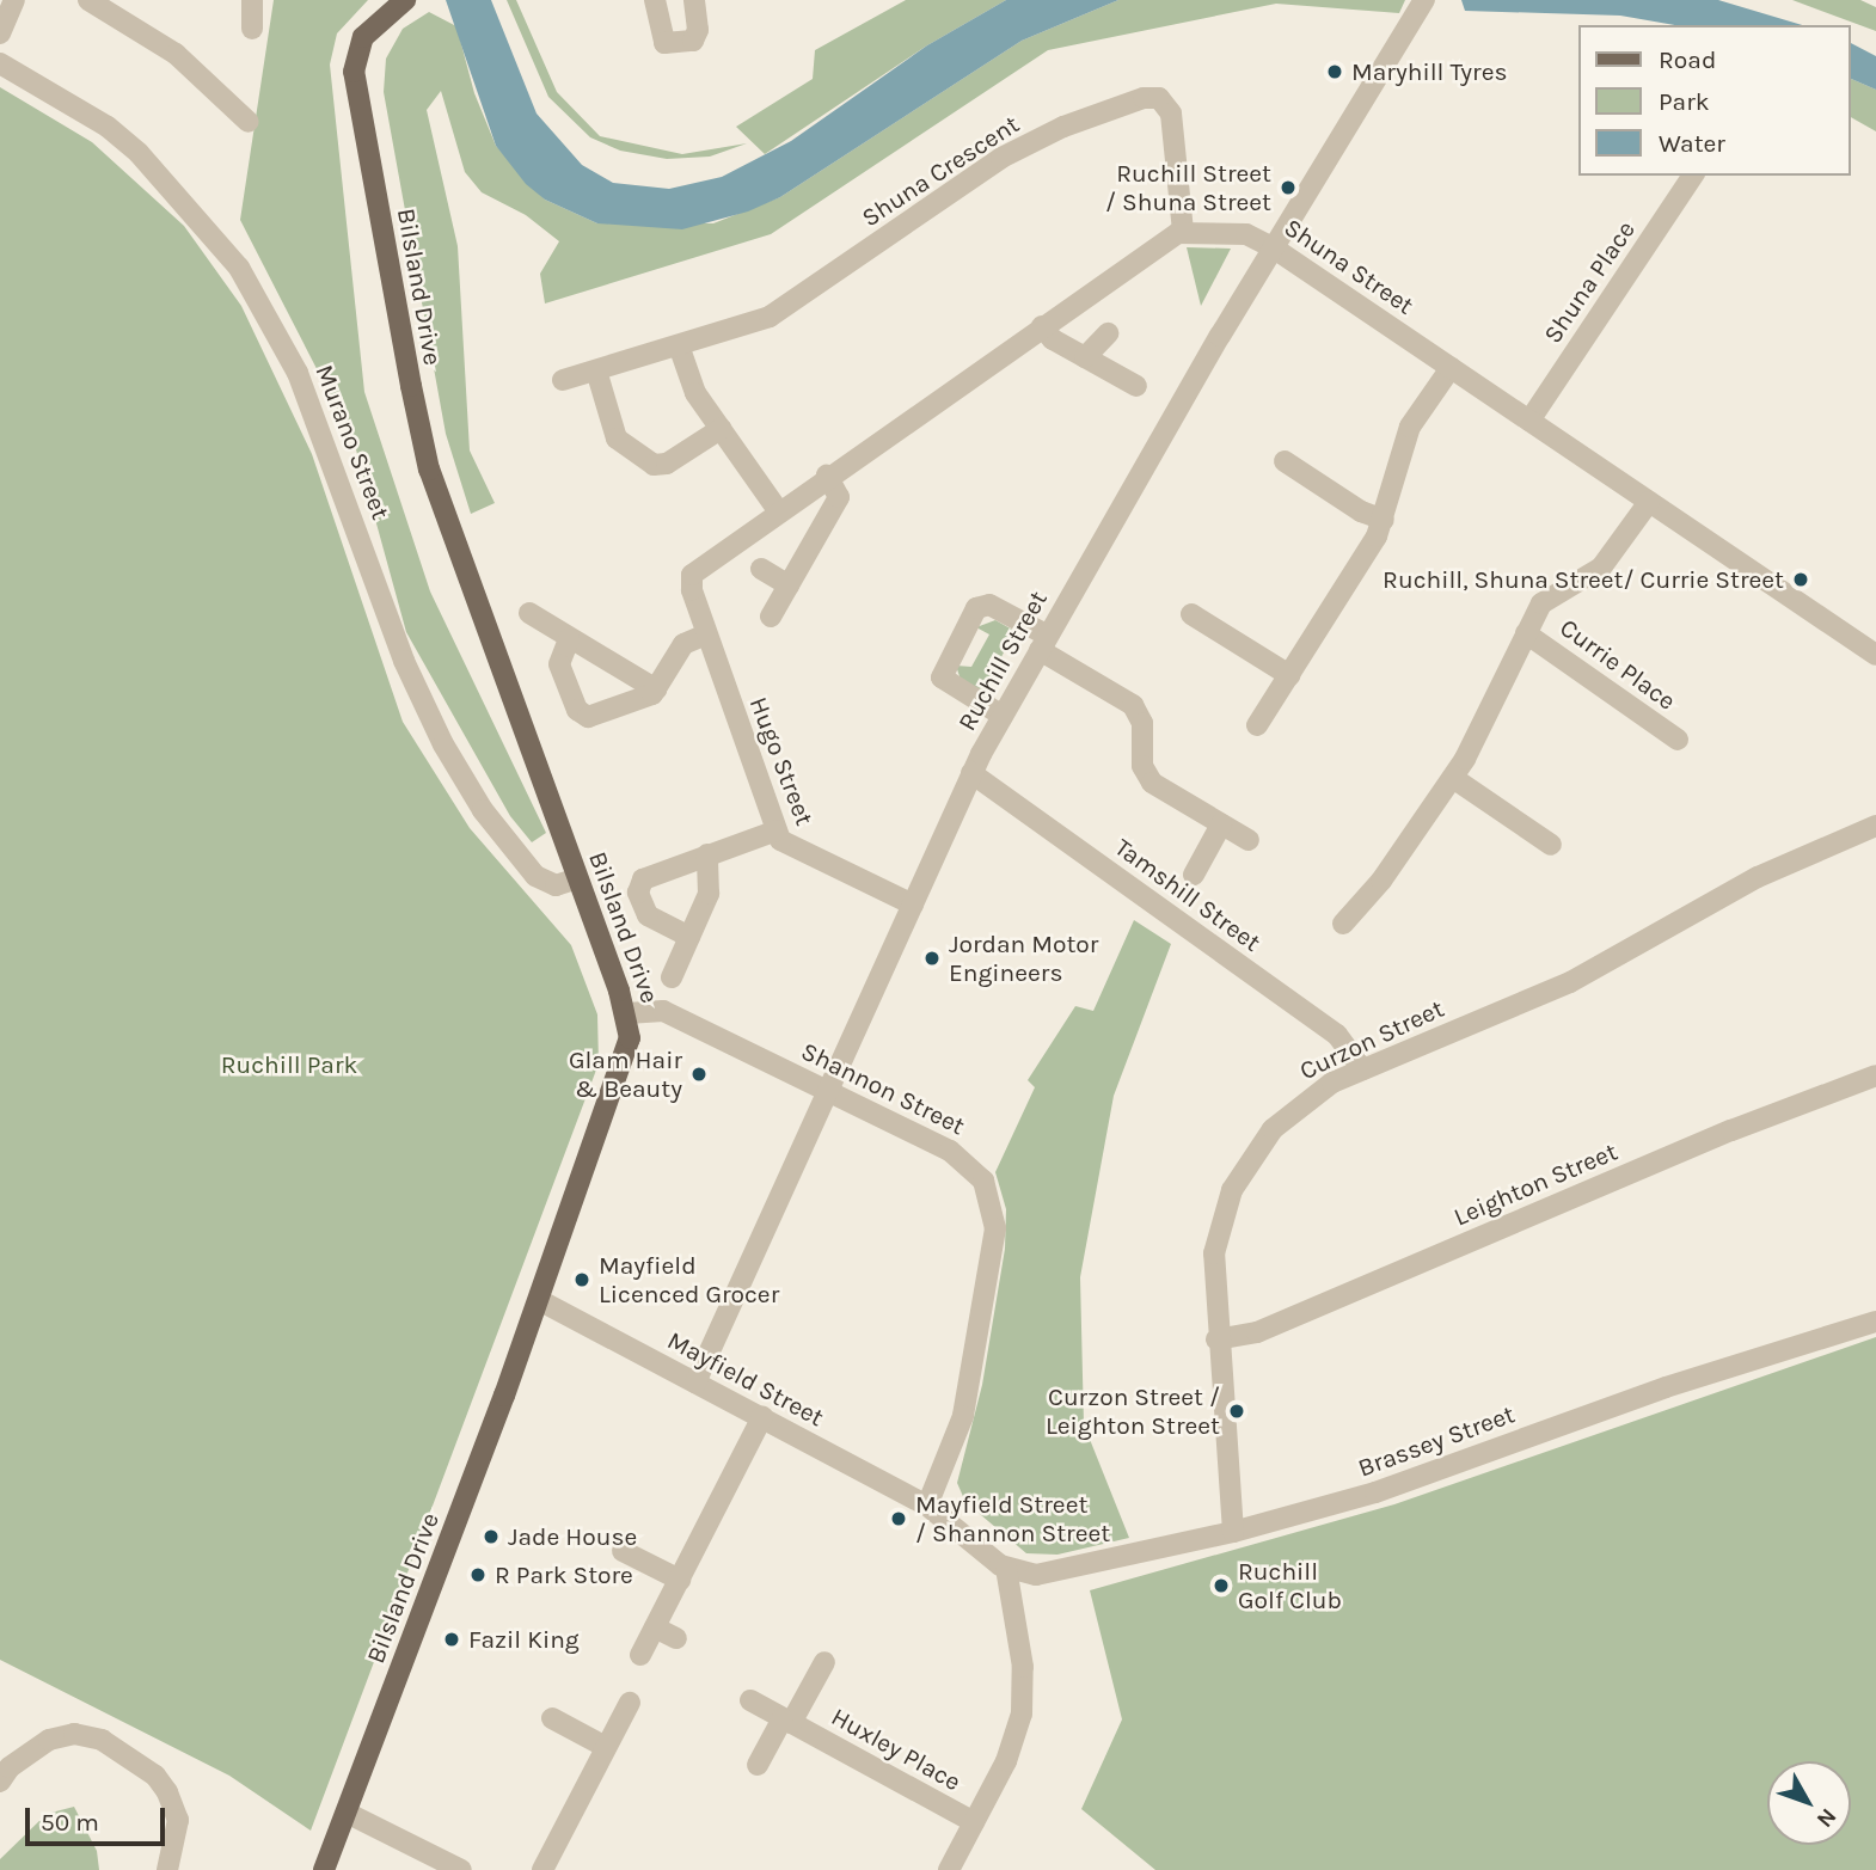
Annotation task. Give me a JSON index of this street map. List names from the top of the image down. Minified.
{"streets":{"main road":["Bilsland Drive"],"street":["Shuna Crescent","Shuna Street","Shuna Place","Murano Street","Ruchill Street","Currie Place","Hugo Street","Tamshill Street","Curzon Street","Shannon Street","Leighton Street","Mayfield Street","Brassey Street","Huxley Place"]},"crossings":[["Shuna Crescent","Shuna Street"],["Shuna Street","Shuna Place"],["Shuna Street","Ruchill Street"],["Shuna Street","Currie Place"],["Bilsland Drive","Murano Street"],["Bilsland Drive","Shannon Street"],["Bilsland Drive","Mayfield Street"],["Ruchill Street","Hugo Street"],["Ruchill Street","Tamshill Street"],["Ruchill Street","Shannon Street"],["Ruchill Street","Mayfield Street"],["Tamshill Street","Curzon Street"],["Curzon Street","Leighton Street"],["Curzon Street","Brassey Street"],["Shannon Street","Mayfield Street"],["Mayfield Street","Brassey Street"]],"parks":["Ruchill Park"],"places":["Maryhill Tyres","Ruchill Street / Shuna Street","Ruchill, Shuna Street/ Currie Street","Jordan Motor Engineers","Glam Hair & Beauty","Mayfield Licenced Grocer","Curzon Street / Leighton Street","Mayfield Street / Shannon Street","Jade House","R Park Store","Ruchill Golf Club","Fazil King"],"legend":["Road","Park","Water"],"scale_bar":"50 m","north":"bottom right"}
